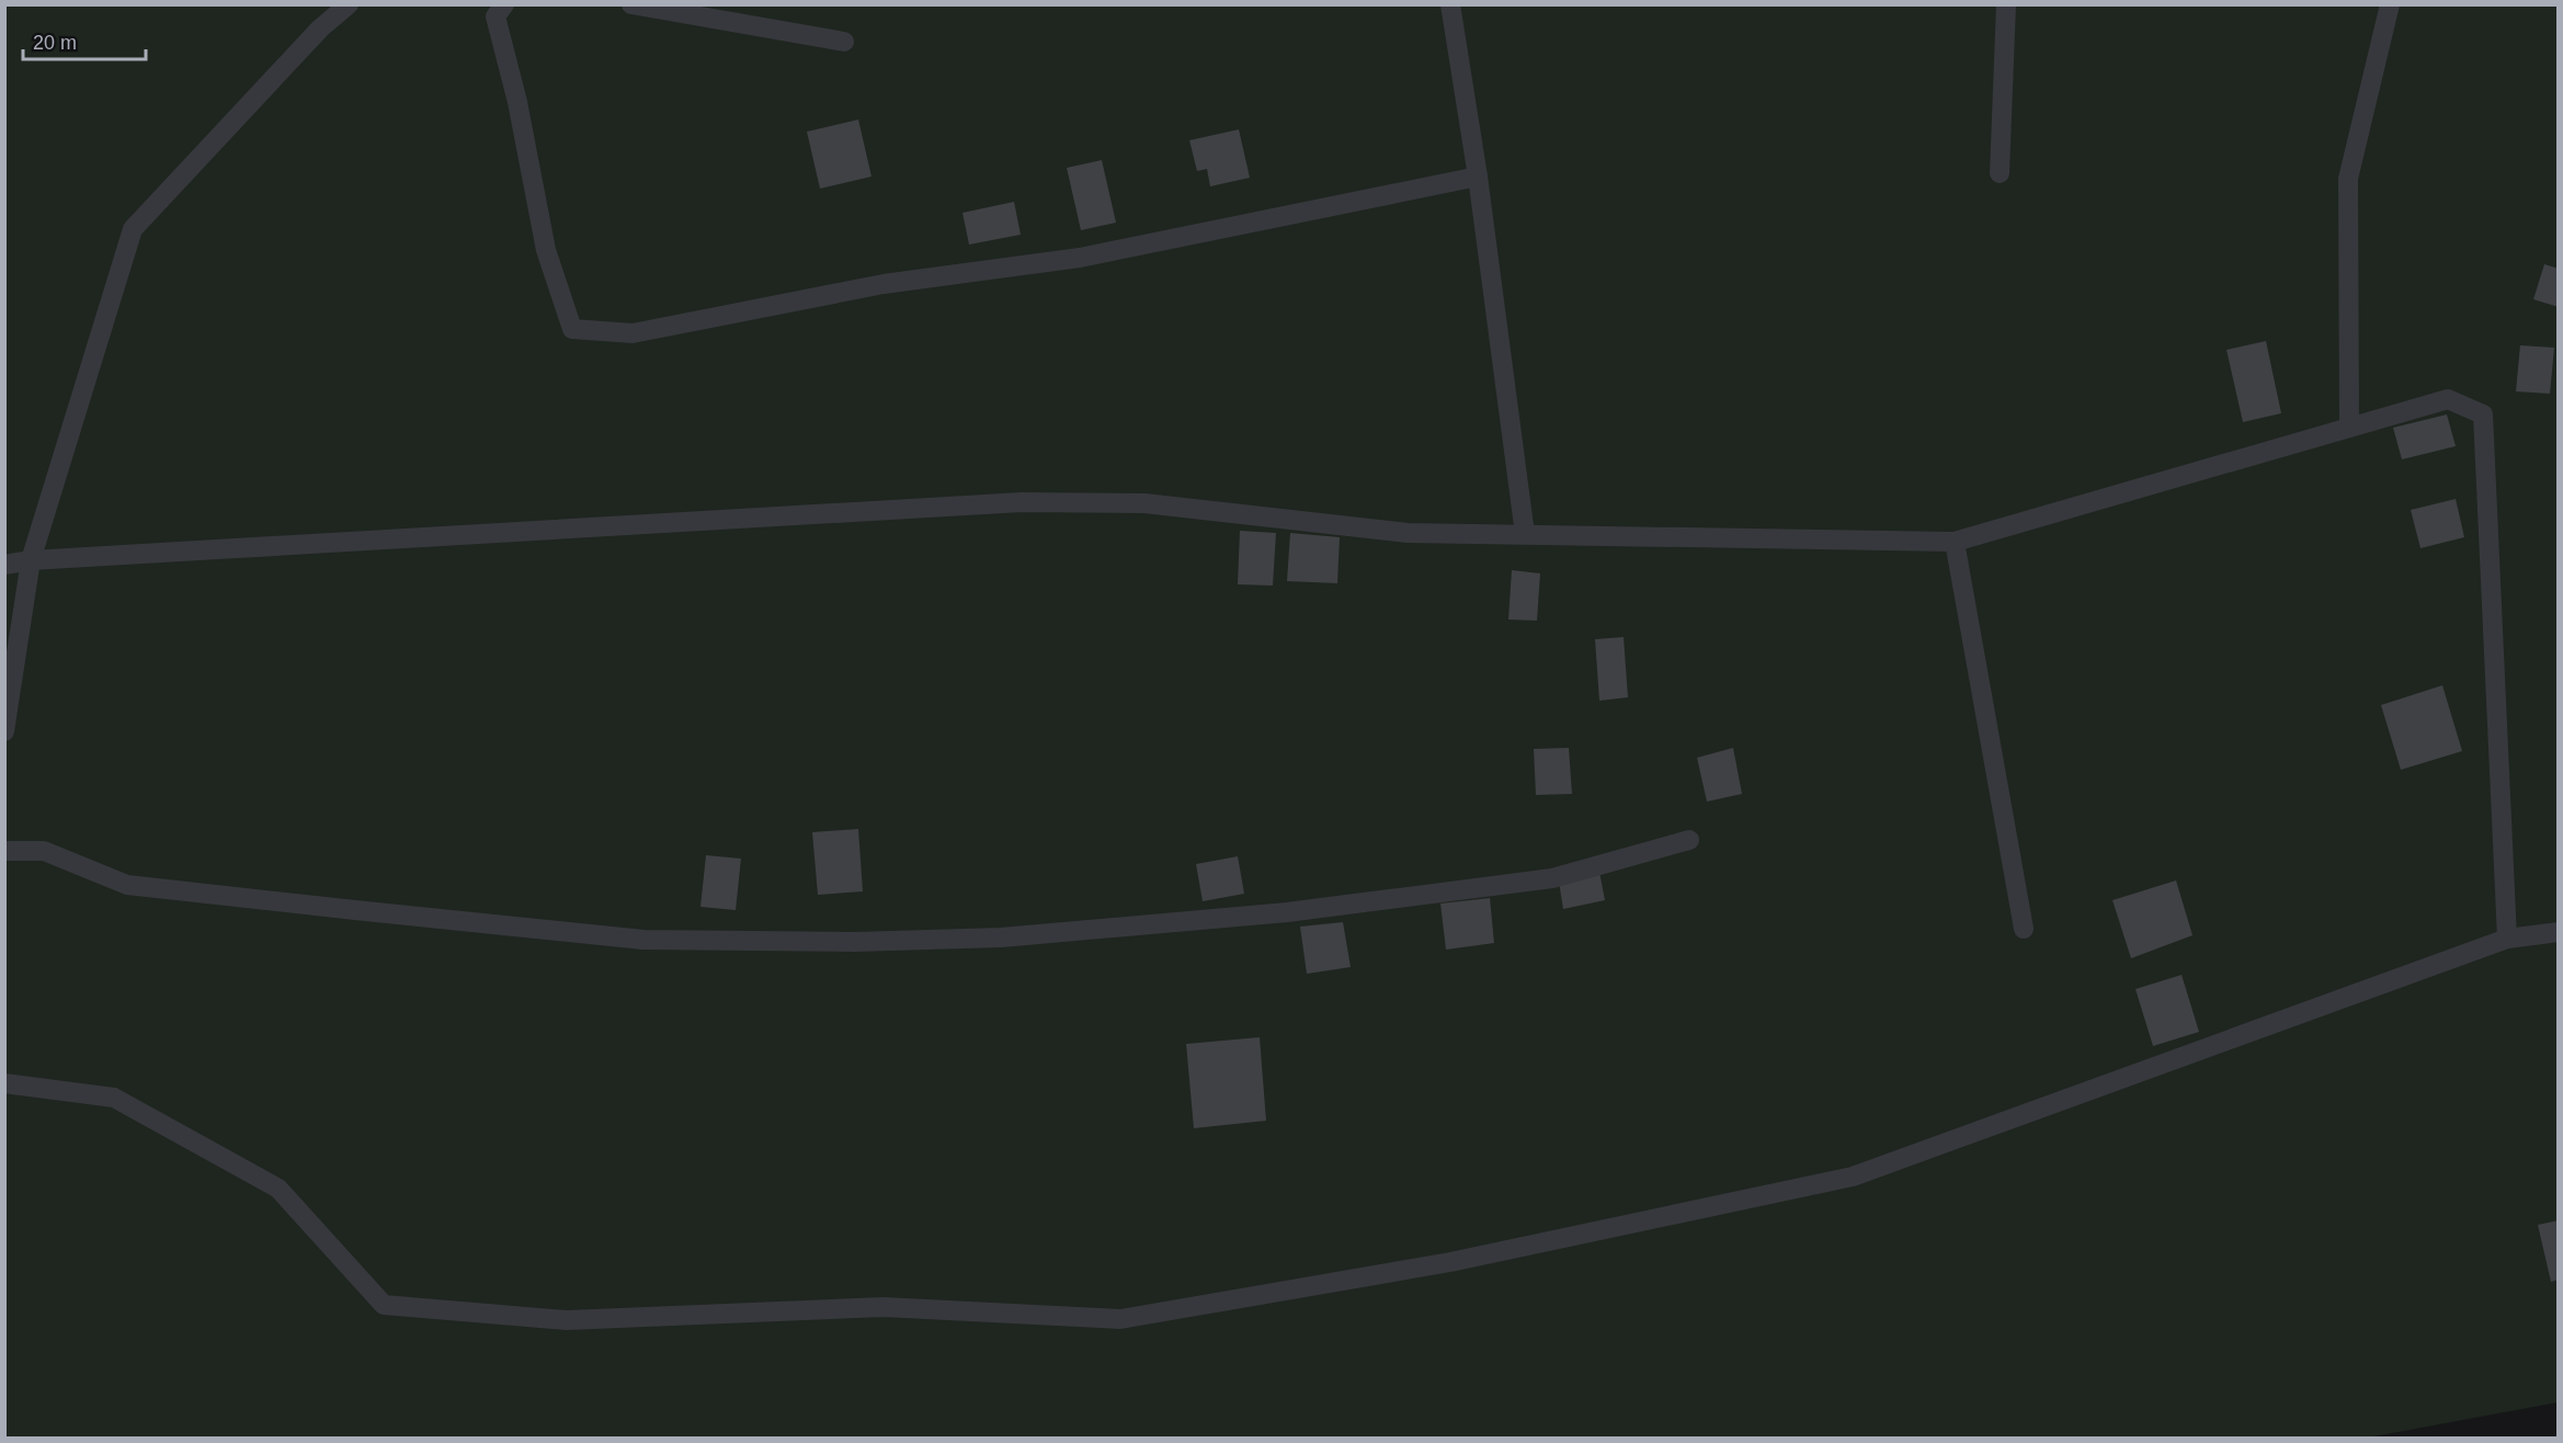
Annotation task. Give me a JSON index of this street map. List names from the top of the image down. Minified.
{"scale_bar":"20 m"}
